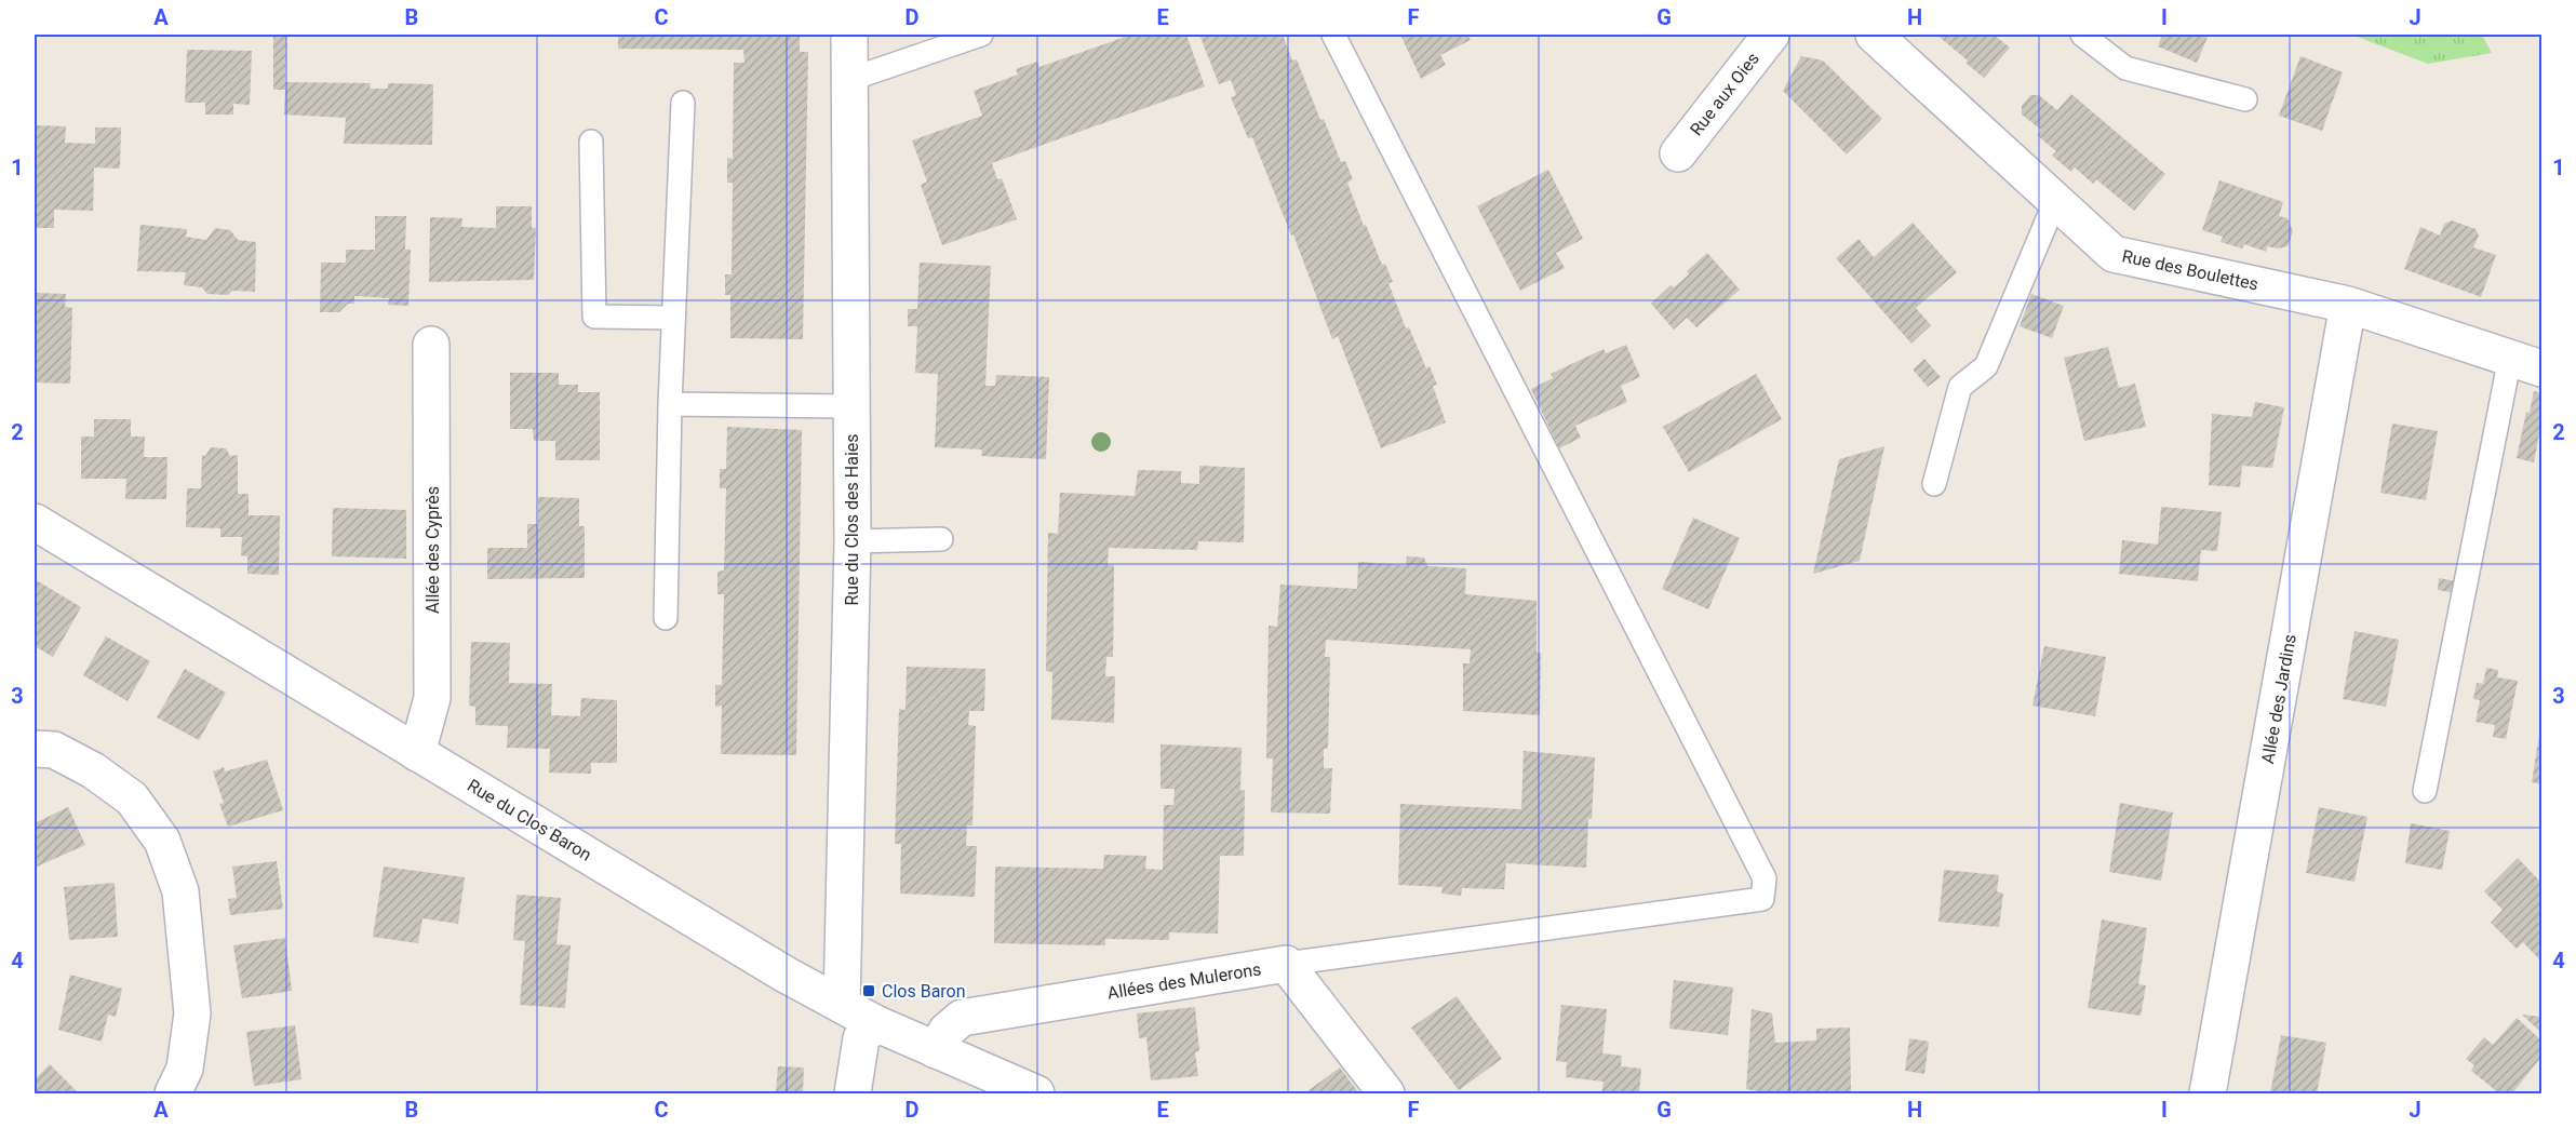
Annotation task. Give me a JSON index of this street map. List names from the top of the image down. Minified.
{"streets":{"street":["Rue aux Oies","Rue des Boulettes","Rue du Clos des Haies","Allée des Cyprès","Allée des Jardins","Rue du Clos Baron","Allées des Mulerons"]},"crossings":[["Rue des Boulettes","Allée des Jardins"],["Rue du Clos des Haies","Rue du Clos Baron"],["Allée des Cyprès","Rue du Clos Baron"],["Rue du Clos Baron","Allées des Mulerons"]],"places":{"transit":["Clos Baron"]},"grid":{"columns":["A","B","C","D","E","F","G","H","I","J"],"rows":["1","2","3","4"]}}
